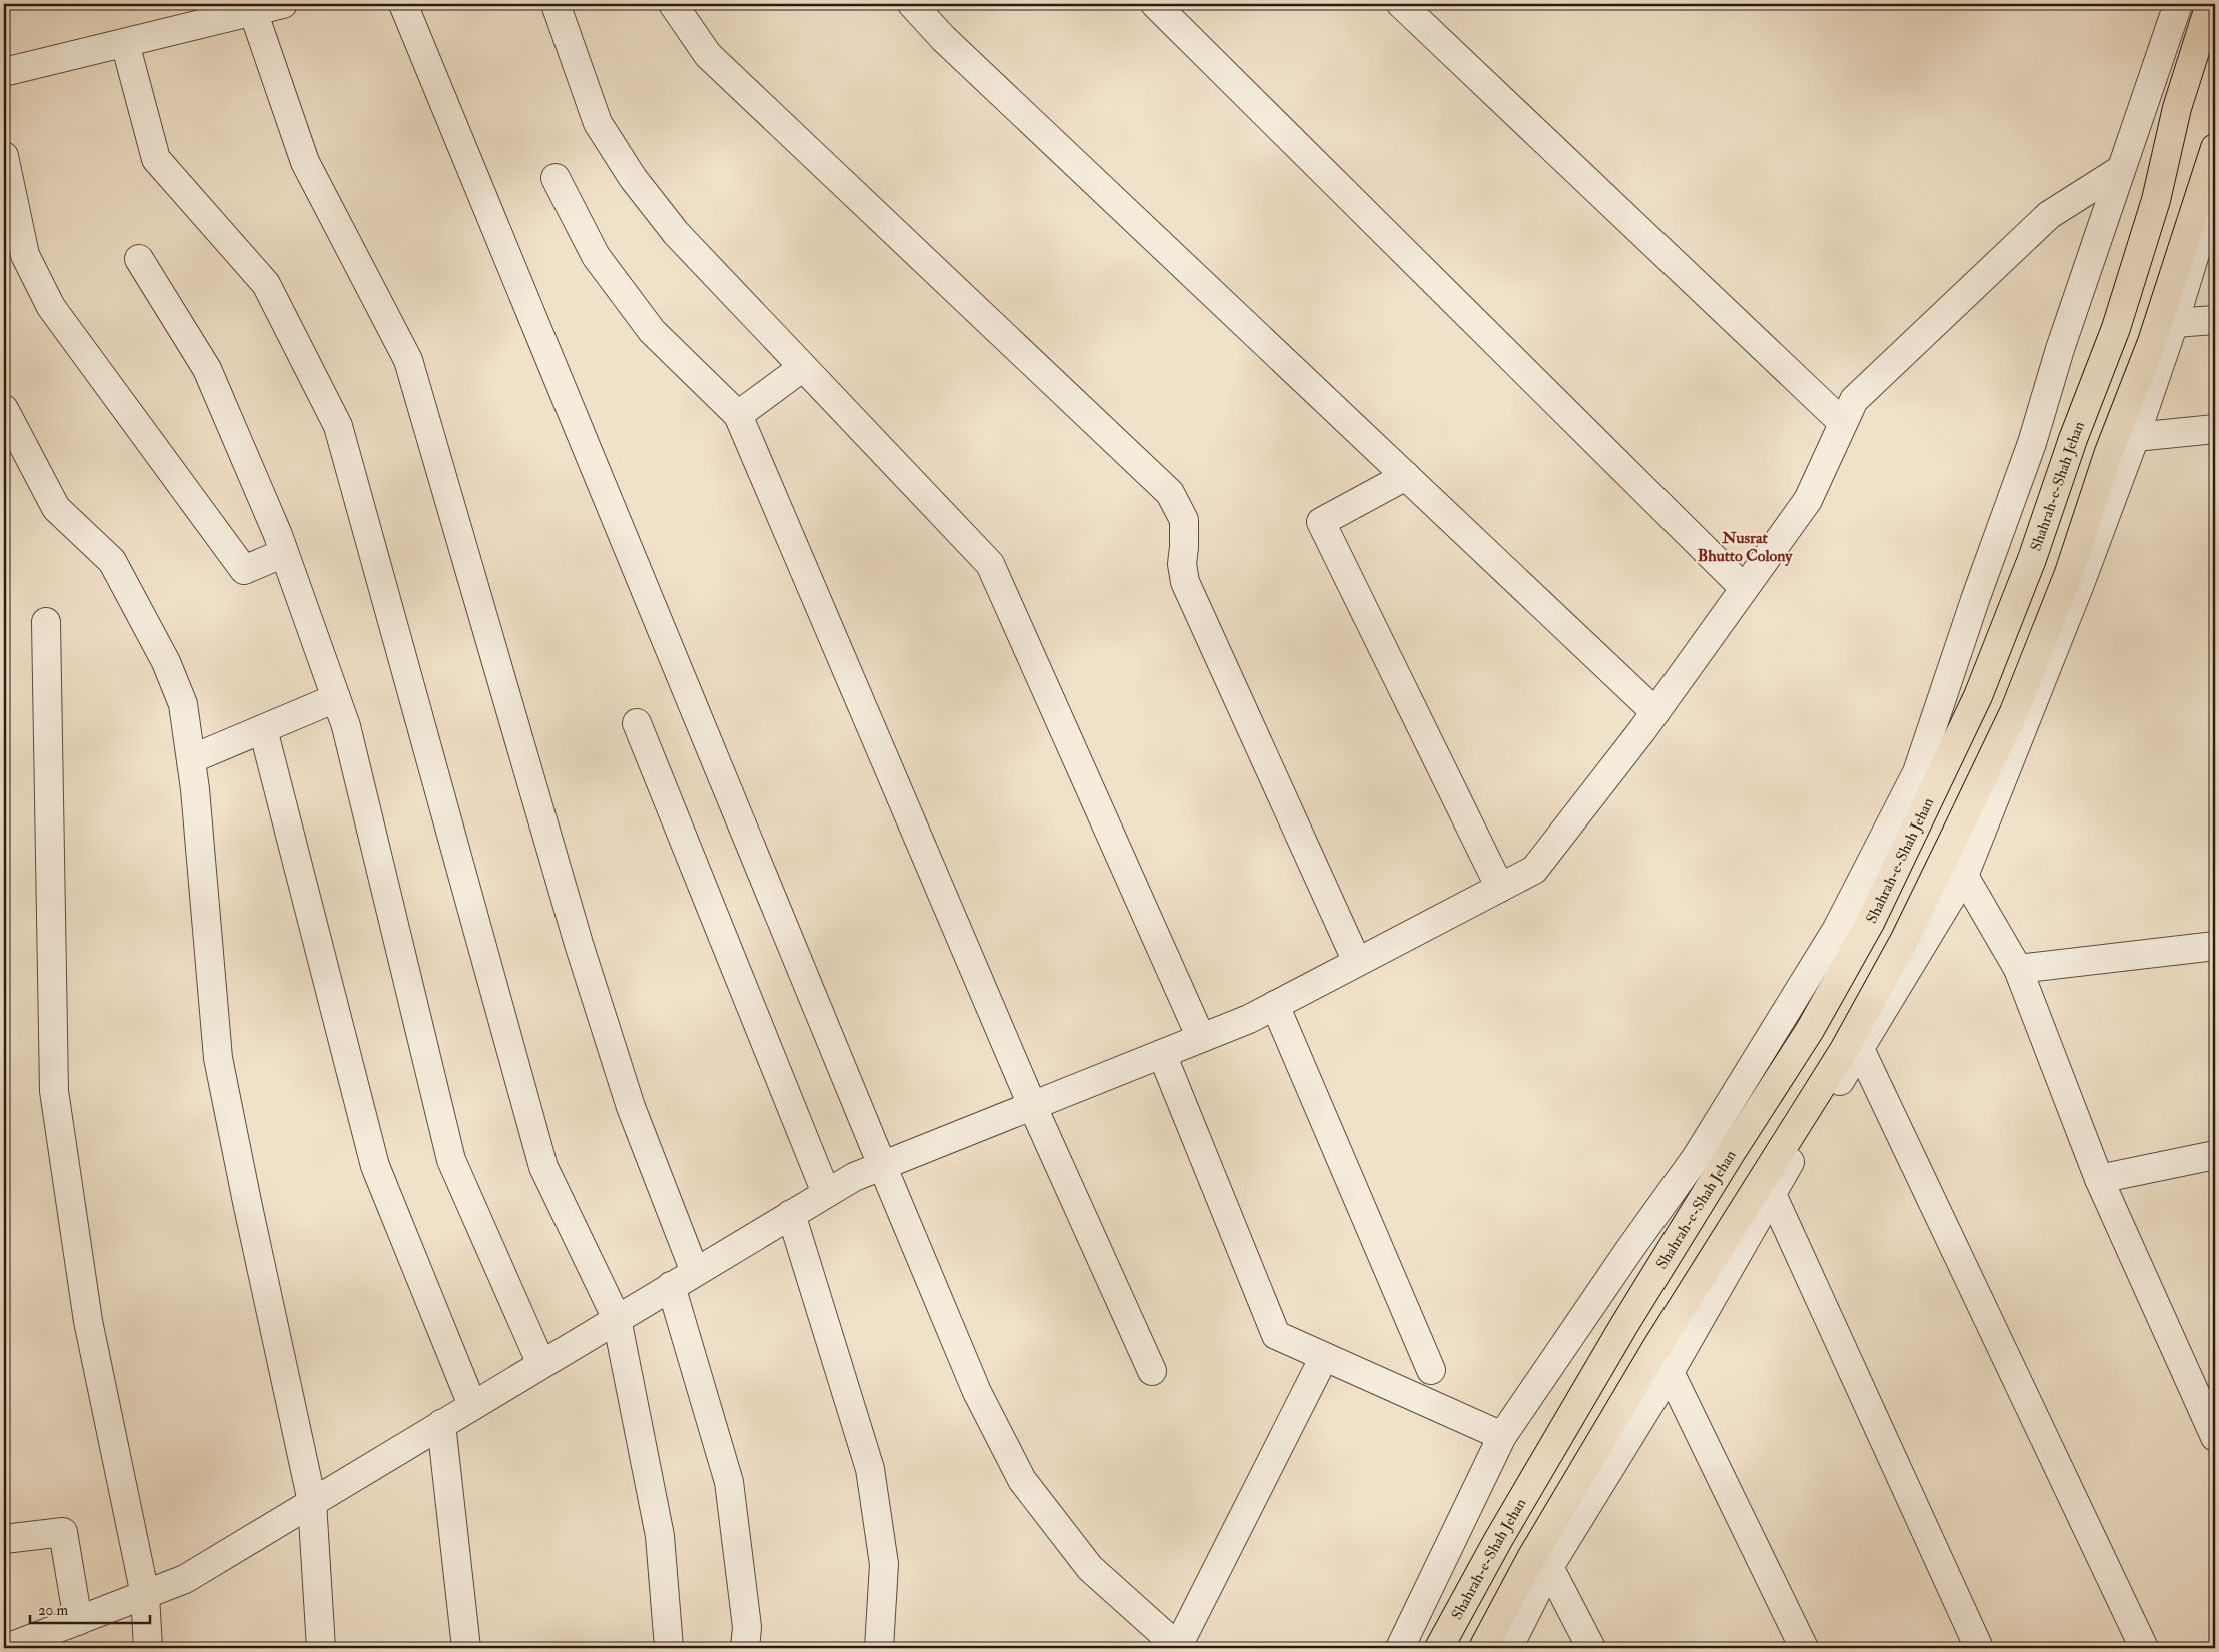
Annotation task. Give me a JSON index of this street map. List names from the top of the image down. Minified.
{"streets":{"main road":["Shahrah-e-Shah Jehan"]},"districts":["Nusrat Bhutto Colony"],"scale_bar":"20 m"}
